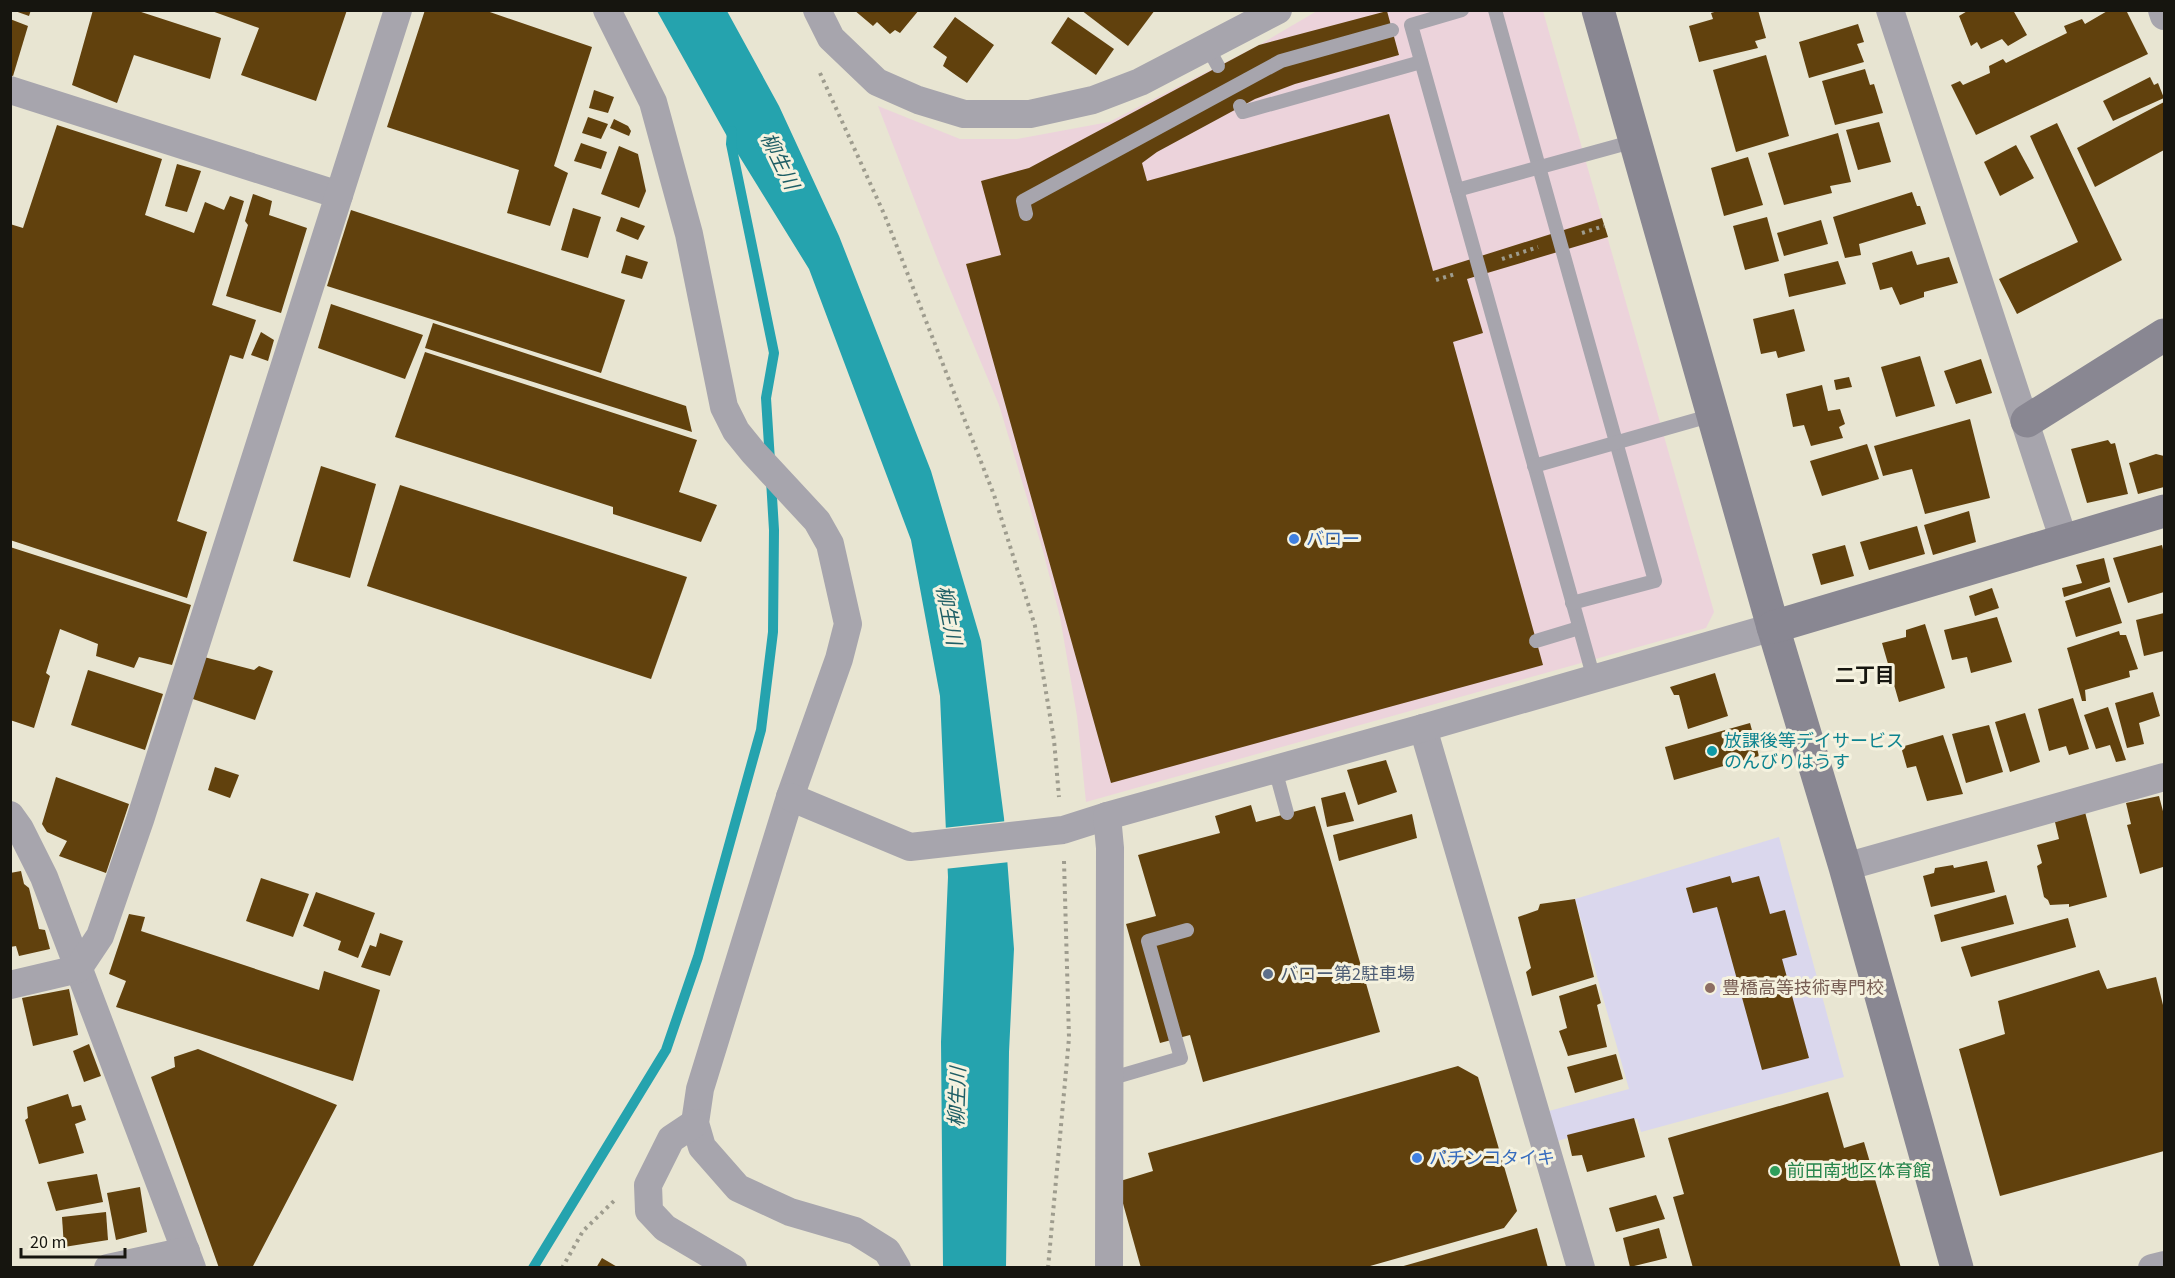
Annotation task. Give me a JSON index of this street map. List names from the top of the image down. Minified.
{"districts":["二丁目"],"water":["柳生川"],"places":["バロー","放課後等デイサービス のんびりはうす","バロー第2駐車場","豊橋高等技術専門校","パチンコタイキ","前田南地区体育館"],"scale_bar":"20 m"}
